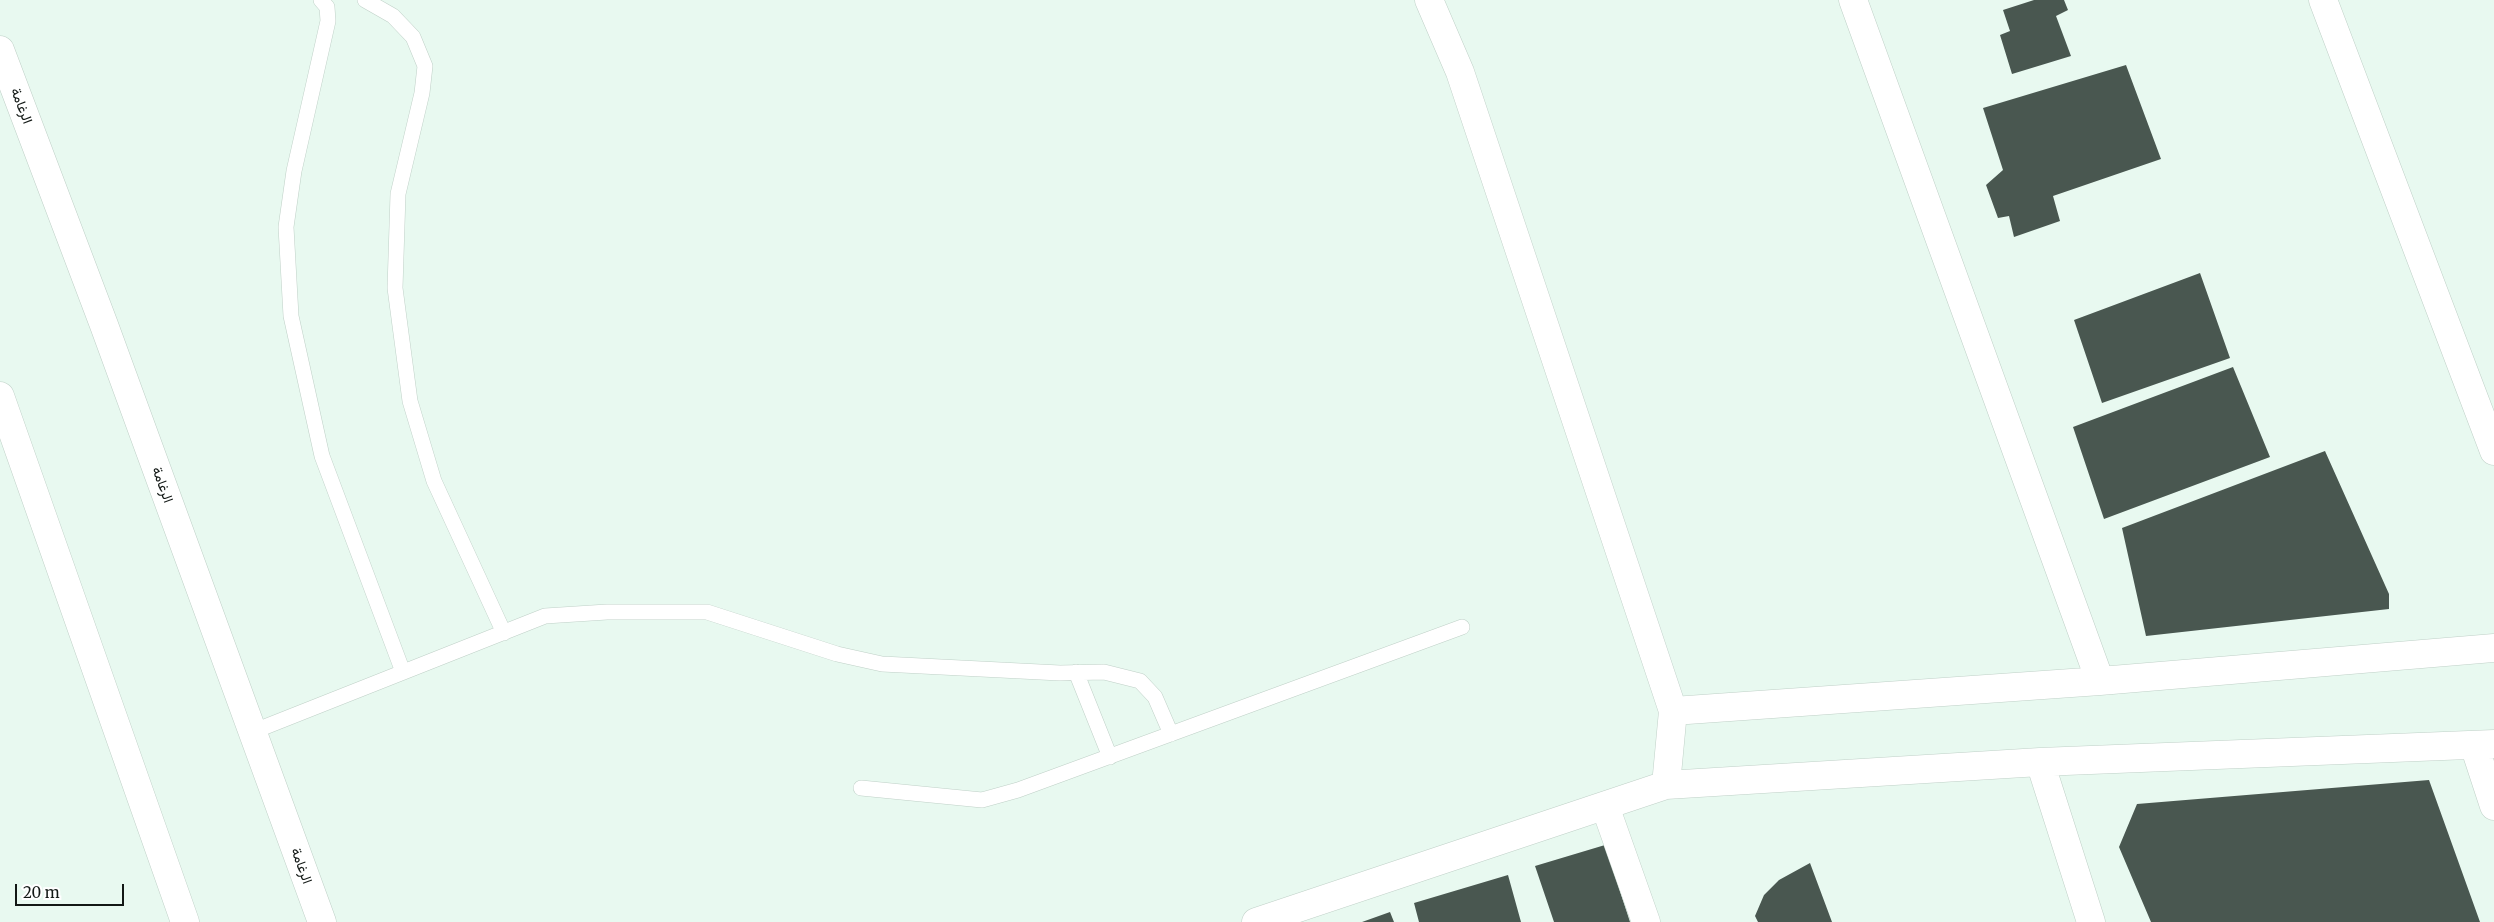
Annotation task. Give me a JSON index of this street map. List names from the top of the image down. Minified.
{"streets":{"street":["الرغامة"]},"scale_bar":"20 m"}
